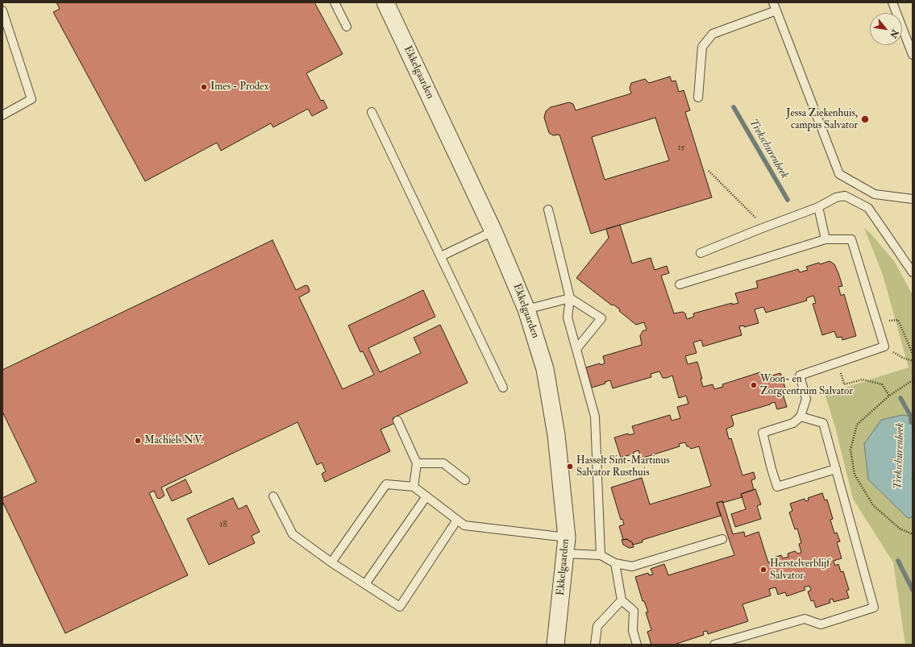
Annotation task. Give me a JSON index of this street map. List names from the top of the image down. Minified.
{"streets":{"street":["Ekkelgaarden"]},"water":["Trekschurenbeek"],"places":["Imes - Prodex","Jessa Ziekenhuis, campus Salvator","Woon- en Zorgcentrum Salvator","Machiels N.V.","Hasselt Sint-Martinus Salvator Rusthuis","Herstelverblijf Salvator"],"house_numbers":["15","18"],"north":"bottom right"}
